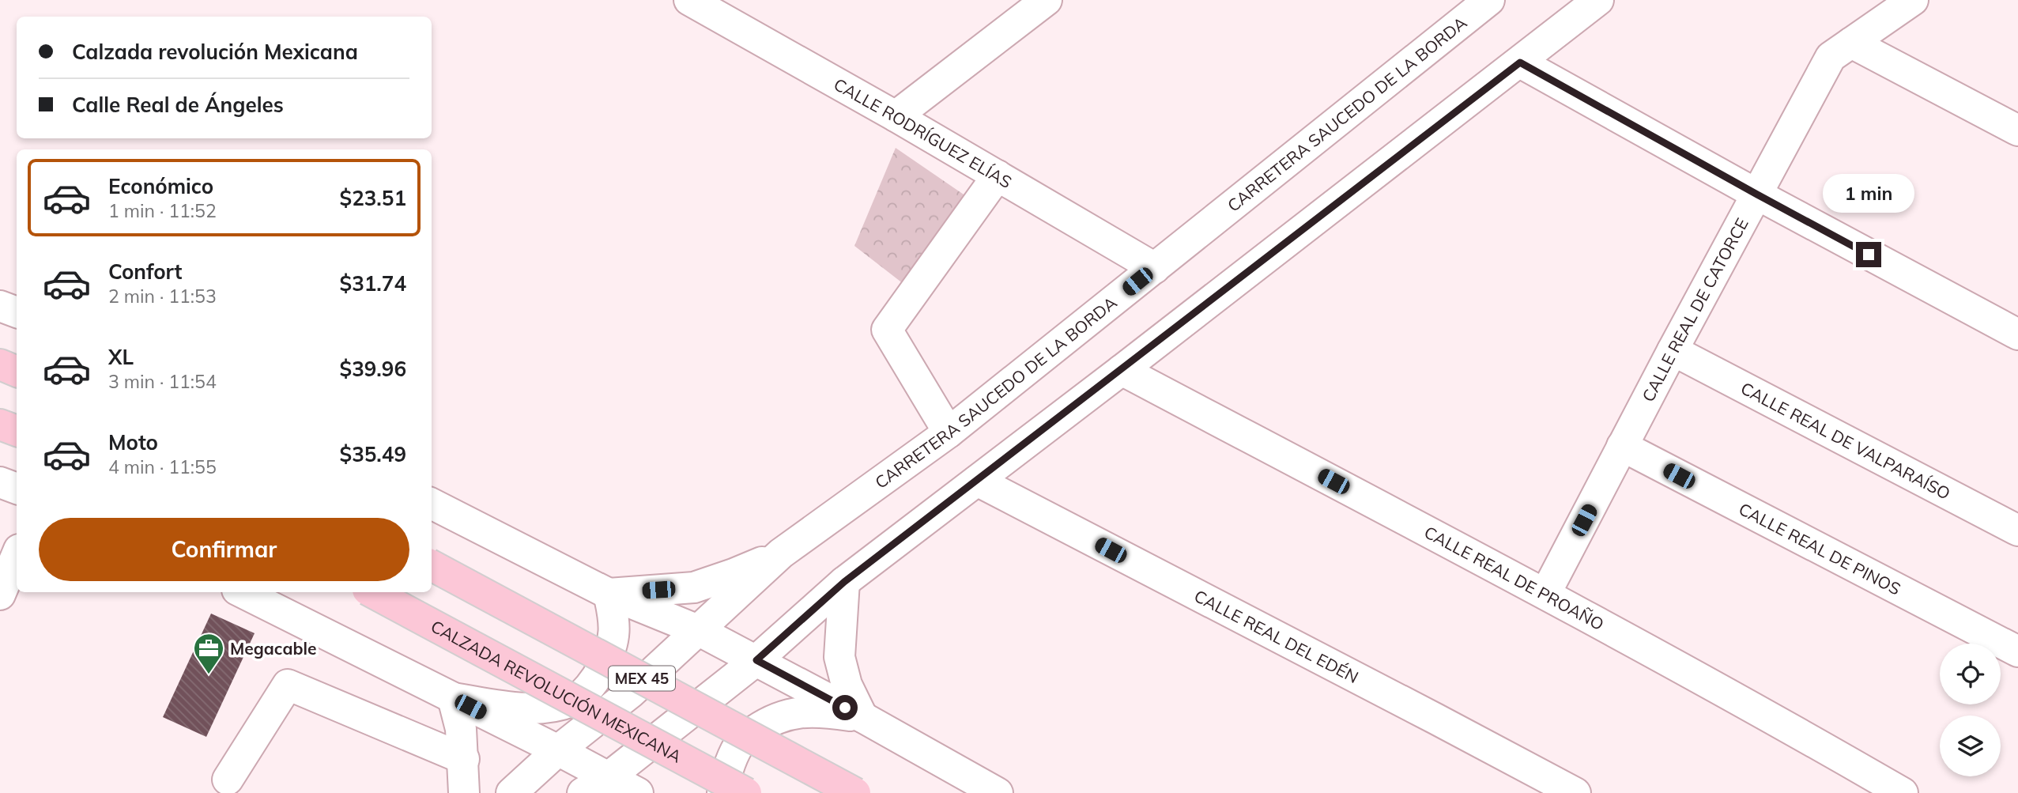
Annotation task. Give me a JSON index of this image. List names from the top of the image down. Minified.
{"streets":{"main road":["MEX 45","CALZADA REVOLUCIÓN MEXICANA"],"street":["CARRETERA SAUCEDO DE LA BORDA","CALLE RODRÍGUEZ ELÍAS","CALLE REAL DE CATORCE","CALLE REAL DE VALPARAÍSO","CALLE REAL DE PINOS","CALLE REAL DE PROAÑO","CALLE REAL DEL EDÉN"]},"crossings":[["CARRETERA SAUCEDO DE LA BORDA","CALLE RODRÍGUEZ ELÍAS"],["CALLE REAL DE CATORCE","CALLE REAL DE VALPARAÍSO"],["CALLE REAL DE CATORCE","CALLE REAL DE PINOS"],["CALLE REAL DE CATORCE","CALLE REAL DE PROAÑO"]],"places":{"office":["Megacable"]},"page":{"banner":["Calzada revolución Mexicana","Calle Real de Ángeles"],"list":[{"name":"Económico","note":"1 min · 11:52","value":"$23.51"},{"name":"Confort","note":"2 min · 11:53","value":"$31.74"},{"name":"XL","note":"3 min · 11:54","value":"$39.96"},{"name":"Moto","note":"4 min · 11:55","value":"$35.49"}],"bubble":"1 min","buttons":"Confirmar"}}
